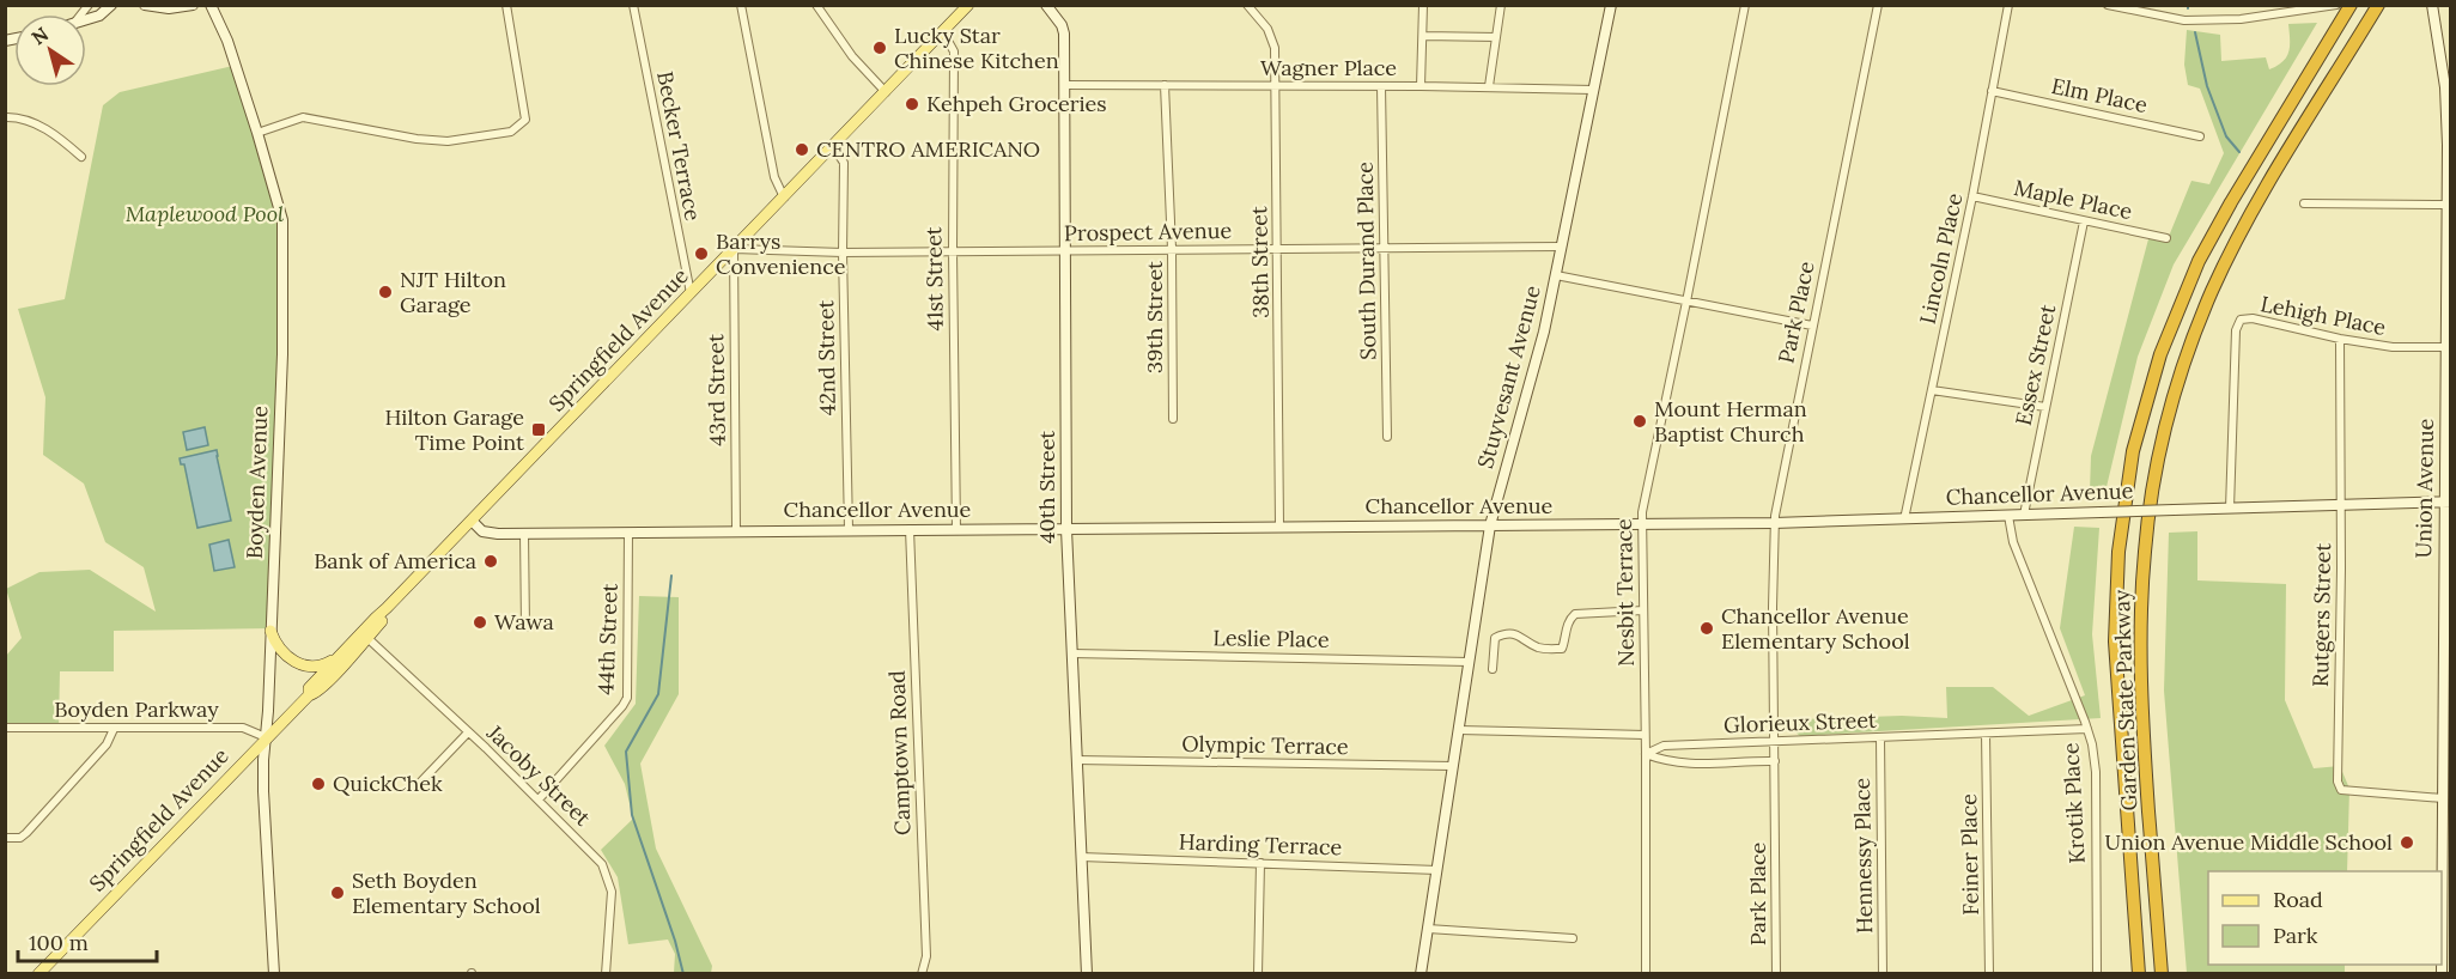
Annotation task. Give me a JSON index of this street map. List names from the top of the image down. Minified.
{"streets":{"highway":["Garden State Parkway"],"main road":["Springfield Avenue","Stuyvesant Avenue","Boyden Avenue","40th Street","Union Avenue","Chancellor Avenue"],"street":["Wagner Place","Elm Place","Becker Terrace","Maple Place","Prospect Avenue","Lincoln Place","South Durand Place","38th Street","41st Street","Park Place","Lehigh Place","39th Street","42nd Street","Essex Street","43rd Street","Nesbit Terrace","Rutgers Street","44th Street","Leslie Place","Boyden Parkway","Glorieux Street","Olympic Terrace","Camptown Road","Jacoby Street","Krotik Place","Harding Terrace","Feiner Place","Hennessy Place"]},"crossings":[["Wagner Place","South Durand Place"],["Wagner Place","38th Street"],["Wagner Place","39th Street"],["Wagner Place","Stuyvesant Avenue"],["Wagner Place","40th Street"],["Elm Place","Lincoln Place"],["Becker Terrace","Springfield Avenue"],["Maple Place","Lincoln Place"],["Maple Place","Essex Street"],["Prospect Avenue","South Durand Place"],["Prospect Avenue","38th Street"],["Prospect Avenue","41st Street"],["Prospect Avenue","39th Street"],["Prospect Avenue","Springfield Avenue"],["Prospect Avenue","42nd Street"],["Prospect Avenue","Stuyvesant Avenue"],["Prospect Avenue","43rd Street"],["Prospect Avenue","40th Street"],["Lincoln Place","Chancellor Avenue"],["38th Street","Chancellor Avenue"],["41st Street","Springfield Avenue"],["41st Street","Chancellor Avenue"],["Park Place","Chancellor Avenue"],["Park Place","Glorieux Street"],["Lehigh Place","Union Avenue"],["Lehigh Place","Chancellor Avenue"],["Lehigh Place","Rutgers Street"],["Springfield Avenue","42nd Street"],["Springfield Avenue","43rd Street"],["Springfield Avenue","Boyden Avenue"],["Springfield Avenue","Chancellor Avenue"],["Springfield Avenue","Boyden Parkway"],["Springfield Avenue","Jacoby Street"],["42nd Street","Chancellor Avenue"],["Essex Street","Chancellor Avenue"],["Stuyvesant Avenue","Chancellor Avenue"],["Stuyvesant Avenue","Leslie Place"],["Stuyvesant Avenue","Olympic Terrace"],["Stuyvesant Avenue","Harding Terrace"],["43rd Street","Chancellor Avenue"],["Boyden Avenue","Boyden Parkway"],["40th Street","Chancellor Avenue"],["40th Street","Leslie Place"],["40th Street","Olympic Terrace"],["40th Street","Harding Terrace"],["Union Avenue","Chancellor Avenue"],["Union Avenue","Rutgers Street"],["Chancellor Avenue","Nesbit Terrace"],["Chancellor Avenue","Rutgers Street"],["Chancellor Avenue","44th Street"],["Chancellor Avenue","Camptown Road"],["Chancellor Avenue","Krotik Place"],["Nesbit Terrace","Glorieux Street"],["44th Street","Jacoby Street"],["Glorieux Street","Krotik Place"],["Glorieux Street","Feiner Place"],["Glorieux Street","Hennessy Place"]],"parks":["Maplewood Pool"],"places":{"other":["Lucky Star Chinese Kitchen","Kehpeh Groceries","CENTRO AMERICANO","Barrys Convenience","NJT Hilton Garage","Mount Herman Baptist Church","Bank of America","Wawa","Chancellor Avenue Elementary School","QuickChek","Union Avenue Middle School","Seth Boyden Elementary School"],"transit":["Hilton Garage Time Point"]},"legend":["Road","Park"],"scale_bar":"100 m","north":"top left"}
